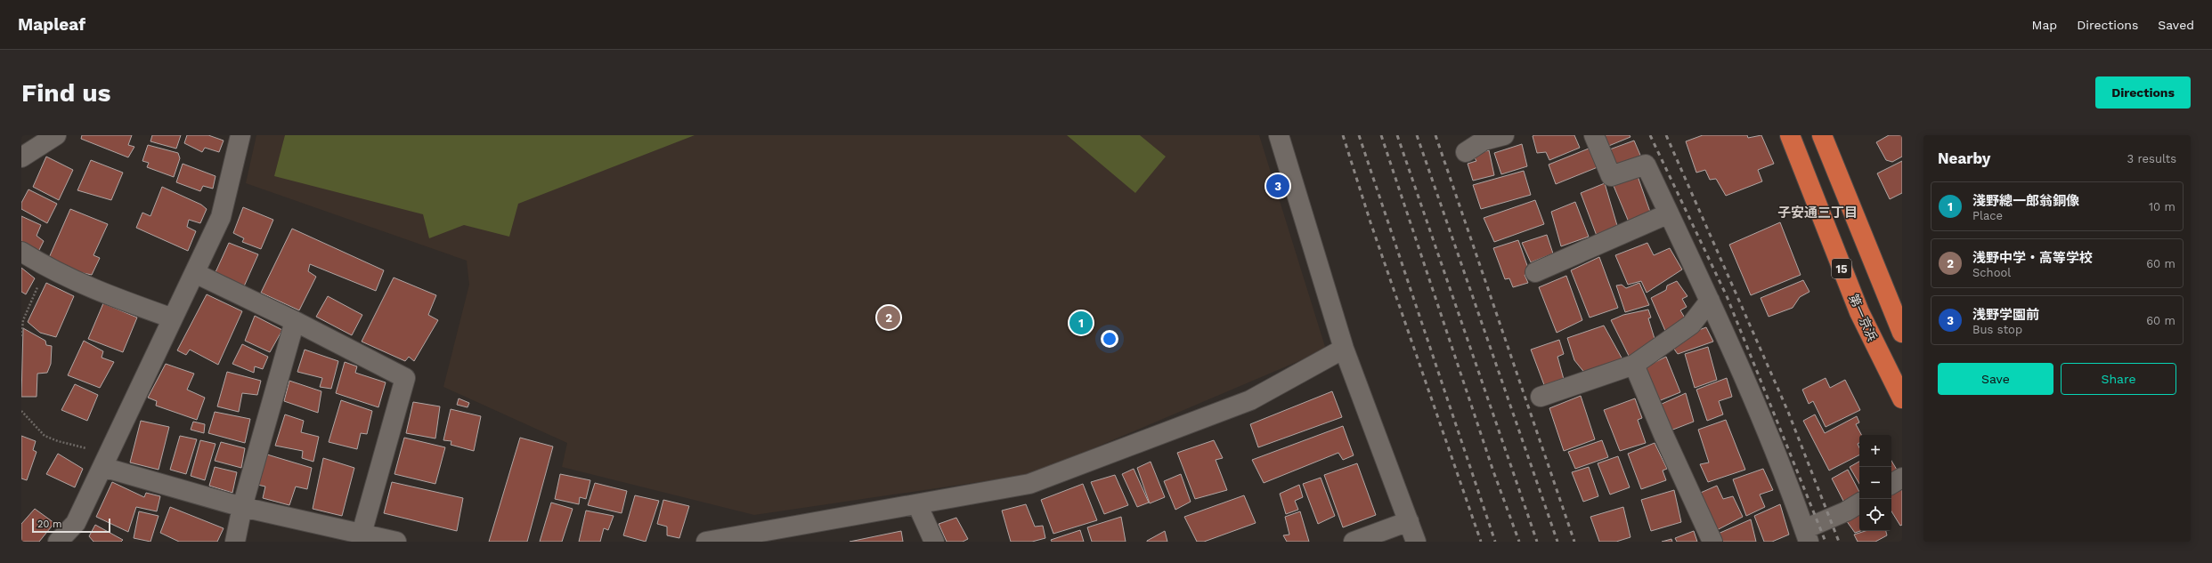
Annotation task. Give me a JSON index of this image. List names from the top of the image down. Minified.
{"streets":{"highway":["15","第一京浜"]},"districts":["子安通三丁目"],"scale_bar":"20 m","page":{"header":"Mapleaf","nav":["Map","Directions","Saved"],"buttons":["Directions",["Save","Share"]],"title":"Find us","heading":["Nearby","3 results"],"pins":["3","2","1"],"list":[{"mark":"1","name":"淺野總一郎翁銅像","note":"Place","value":"10 m"},{"mark":"2","name":"浅野中学・高等学校","note":"School","value":"60 m"},{"mark":"3","name":"浅野学園前","note":"Bus stop","value":"60 m"}],"map_buttons":["+","−"],"scale":"20 m"}}
